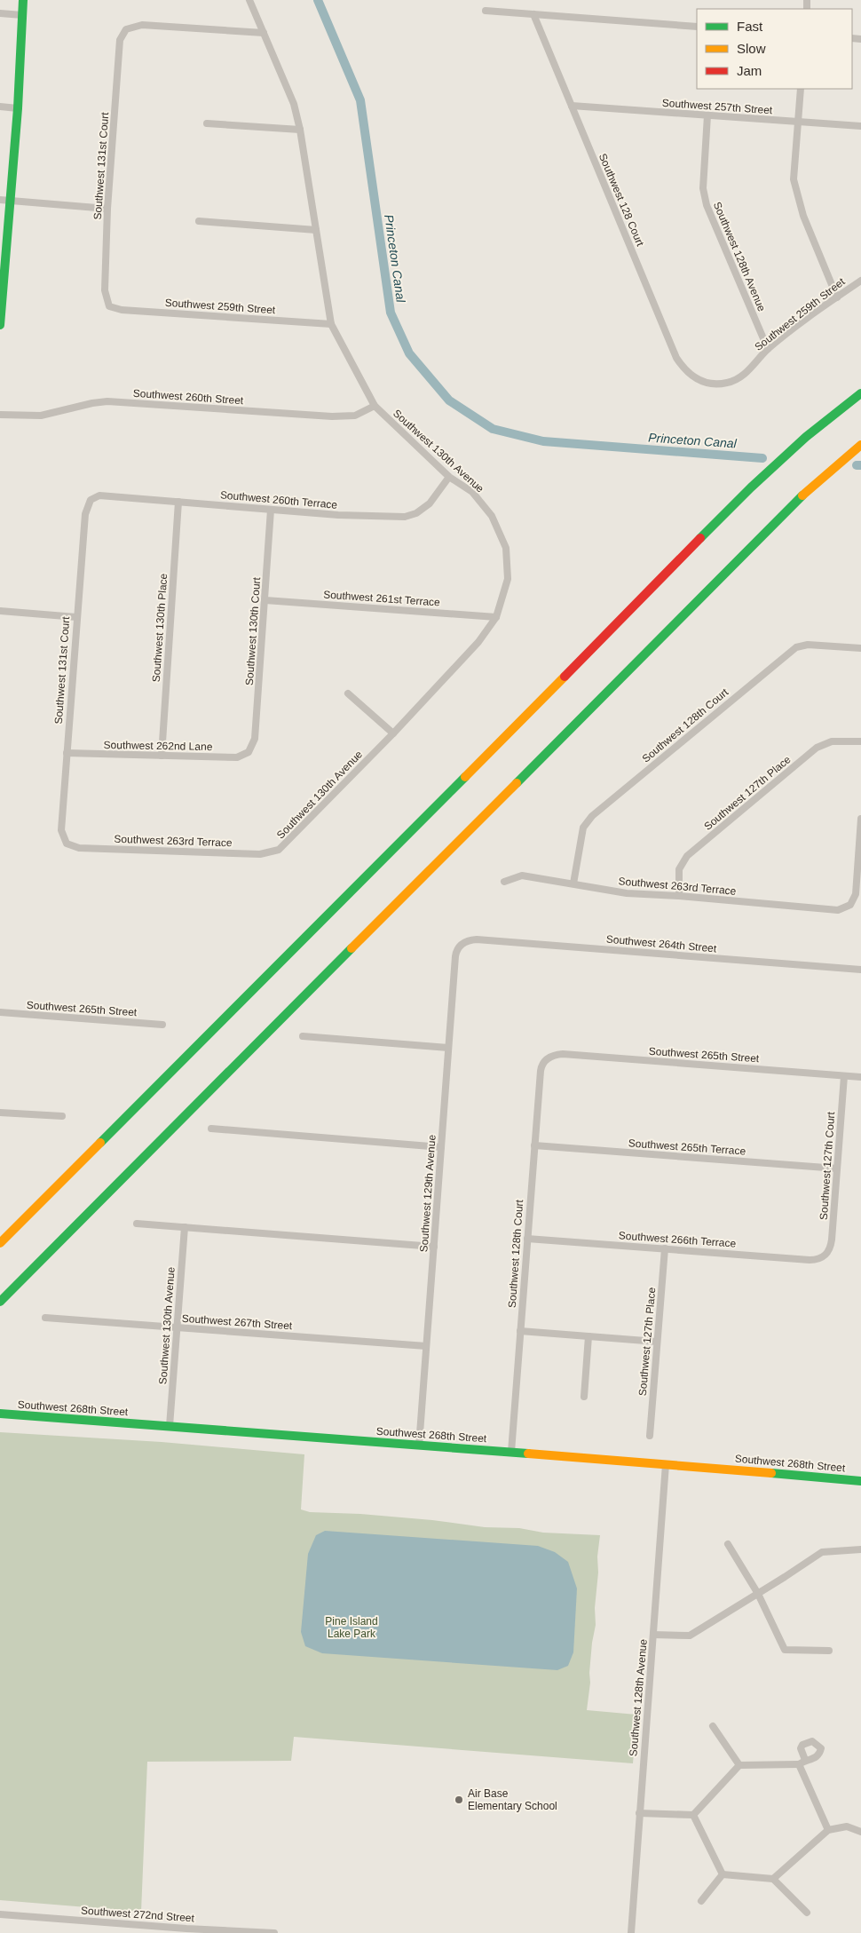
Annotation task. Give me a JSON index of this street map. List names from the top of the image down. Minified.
{"streets":{"main road":["Southwest 268th Street"],"street":["Southwest 257th Street","Southwest 131st Court","Southwest 128 Court","Southwest 128th Avenue","Southwest 259th Street","Southwest 260th Street","Southwest 130th Avenue","Southwest 260th Terrace","Southwest 261st Terrace","Southwest 130th Place","Southwest 130th Court","Southwest 128th Court","Southwest 262nd Lane","Southwest 127th Place","Southwest 263rd Terrace","Southwest 264th Street","Southwest 265th Street","Southwest 265th Terrace","Southwest 127th Court","Southwest 129th Avenue","Southwest 266th Terrace","Southwest 267th Street","Southwest 272nd Street"]},"crossings":[["Southwest 257th Street","Southwest 128 Court"],["Southwest 257th Street","Southwest 128th Avenue"],["Southwest 131st Court","Southwest 259th Street"],["Southwest 131st Court","Southwest 130th Avenue"],["Southwest 131st Court","Southwest 260th Terrace"],["Southwest 131st Court","Southwest 262nd Lane"],["Southwest 131st Court","Southwest 263rd Terrace"],["Southwest 128 Court","Southwest 259th Street"],["Southwest 128th Avenue","Southwest 259th Street"],["Southwest 128th Avenue","Southwest 268th Street"],["Southwest 259th Street","Southwest 130th Avenue"],["Southwest 260th Street","Southwest 130th Avenue"],["Southwest 130th Avenue","Southwest 260th Terrace"],["Southwest 130th Avenue","Southwest 261st Terrace"],["Southwest 130th Avenue","Southwest 263rd Terrace"],["Southwest 130th Avenue","Southwest 267th Street"],["Southwest 130th Avenue","Southwest 268th Street"],["Southwest 260th Terrace","Southwest 130th Place"],["Southwest 260th Terrace","Southwest 130th Court"],["Southwest 261st Terrace","Southwest 130th Court"],["Southwest 130th Place","Southwest 262nd Lane"],["Southwest 130th Court","Southwest 262nd Lane"],["Southwest 128th Court","Southwest 263rd Terrace"],["Southwest 128th Court","Southwest 265th Street"],["Southwest 128th Court","Southwest 265th Terrace"],["Southwest 128th Court","Southwest 266th Terrace"],["Southwest 128th Court","Southwest 268th Street"],["Southwest 127th Place","Southwest 263rd Terrace"],["Southwest 127th Place","Southwest 266th Terrace"],["Southwest 264th Street","Southwest 129th Avenue"],["Southwest 265th Street","Southwest 127th Court"],["Southwest 265th Terrace","Southwest 127th Court"],["Southwest 127th Court","Southwest 266th Terrace"],["Southwest 129th Avenue","Southwest 267th Street"],["Southwest 129th Avenue","Southwest 268th Street"]],"water":["Princeton Canal"],"parks":["Pine Island Lake Park"],"places":["Air Base Elementary School"],"legend":["Fast","Slow","Jam"]}
